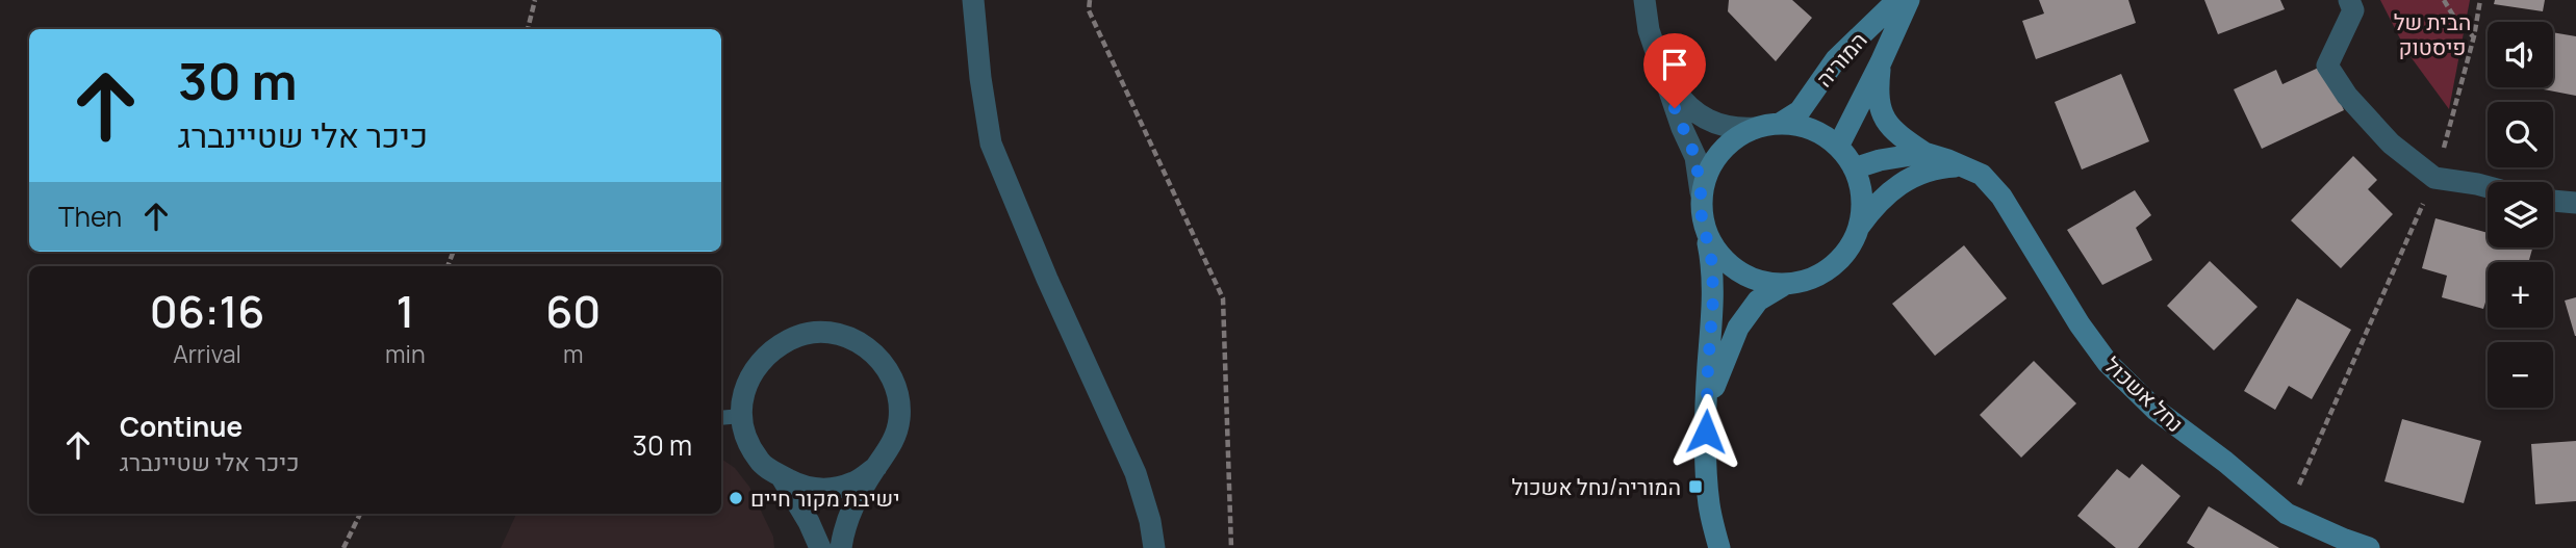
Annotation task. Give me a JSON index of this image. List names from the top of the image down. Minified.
{"streets":{"street":["המוריה","נחל אשכול"]},"crossings":[["המוריה","נחל אשכול"]],"parks":["הבית של פיסטוק"],"places":{"transit":["המוריה/נחל אשכול"],"other":["ישיבת מקור חיים"]},"page":{"map_buttons":["+","−"],"turn":["30 m","כיכר אלי שטיינברג"],"then":"Then","eta":["06:16","Arrival","1","min","60","m"],"list":[{"name":"Continue","note":"כיכר אלי שטיינברג","value":"30 m"}]}}
